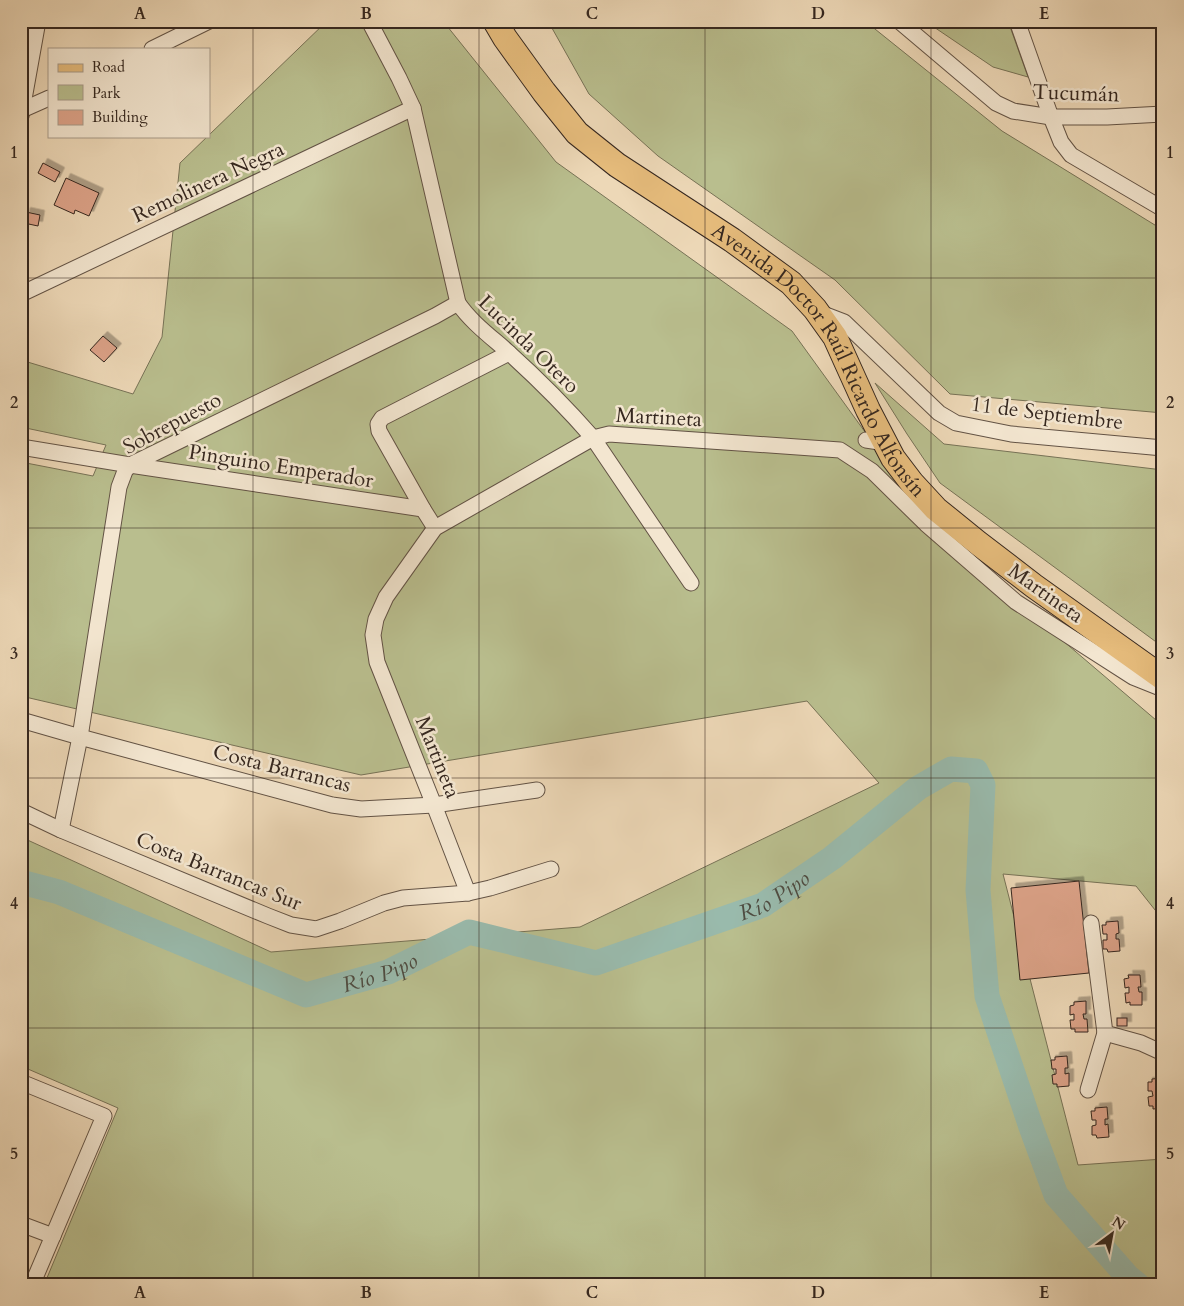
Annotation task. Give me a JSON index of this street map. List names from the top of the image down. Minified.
{"streets":{"main road":["Avenida Doctor Raúl Ricardo Alfonsín"],"street":["Tucumán","Remolinera Negra","Lucinda Otero","11 de Septiembre","Martineta","Sobrepuesto","Pinguino Emperador","Costa Barrancas","Costa Barrancas Sur"]},"crossings":[["Remolinera Negra","Lucinda Otero"],["Lucinda Otero","Martineta"],["Lucinda Otero","Sobrepuesto"],["Avenida Doctor Raúl Ricardo Alfonsín","11 de Septiembre"],["Martineta","Costa Barrancas"],["Martineta","Costa Barrancas Sur"],["Sobrepuesto","Pinguino Emperador"],["Sobrepuesto","Costa Barrancas"],["Sobrepuesto","Costa Barrancas Sur"]],"water":["Río Pipo"],"legend":["Road","Park","Building"],"north":"top right","grid":{"columns":["A","B","C","D","E"],"rows":["1","2","3","4","5"]}}
